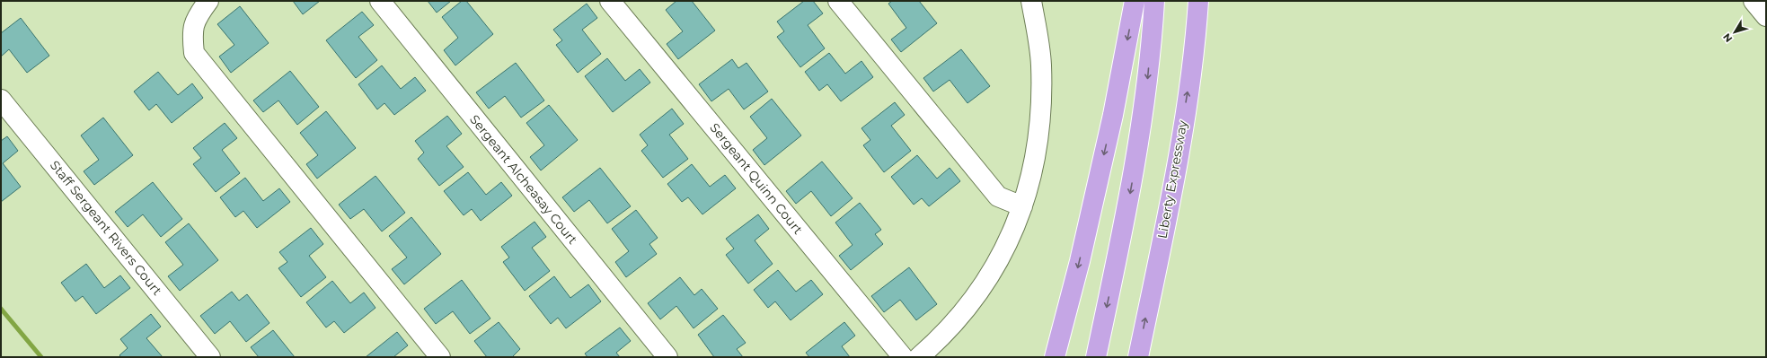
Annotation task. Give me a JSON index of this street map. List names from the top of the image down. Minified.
{"streets":{"highway":["Liberty Expressway"],"street":["Sergeant Quinn Court","Sergeant Alcheasay Court","Staff Sergeant Rivers Court"]},"north":"bottom left"}
